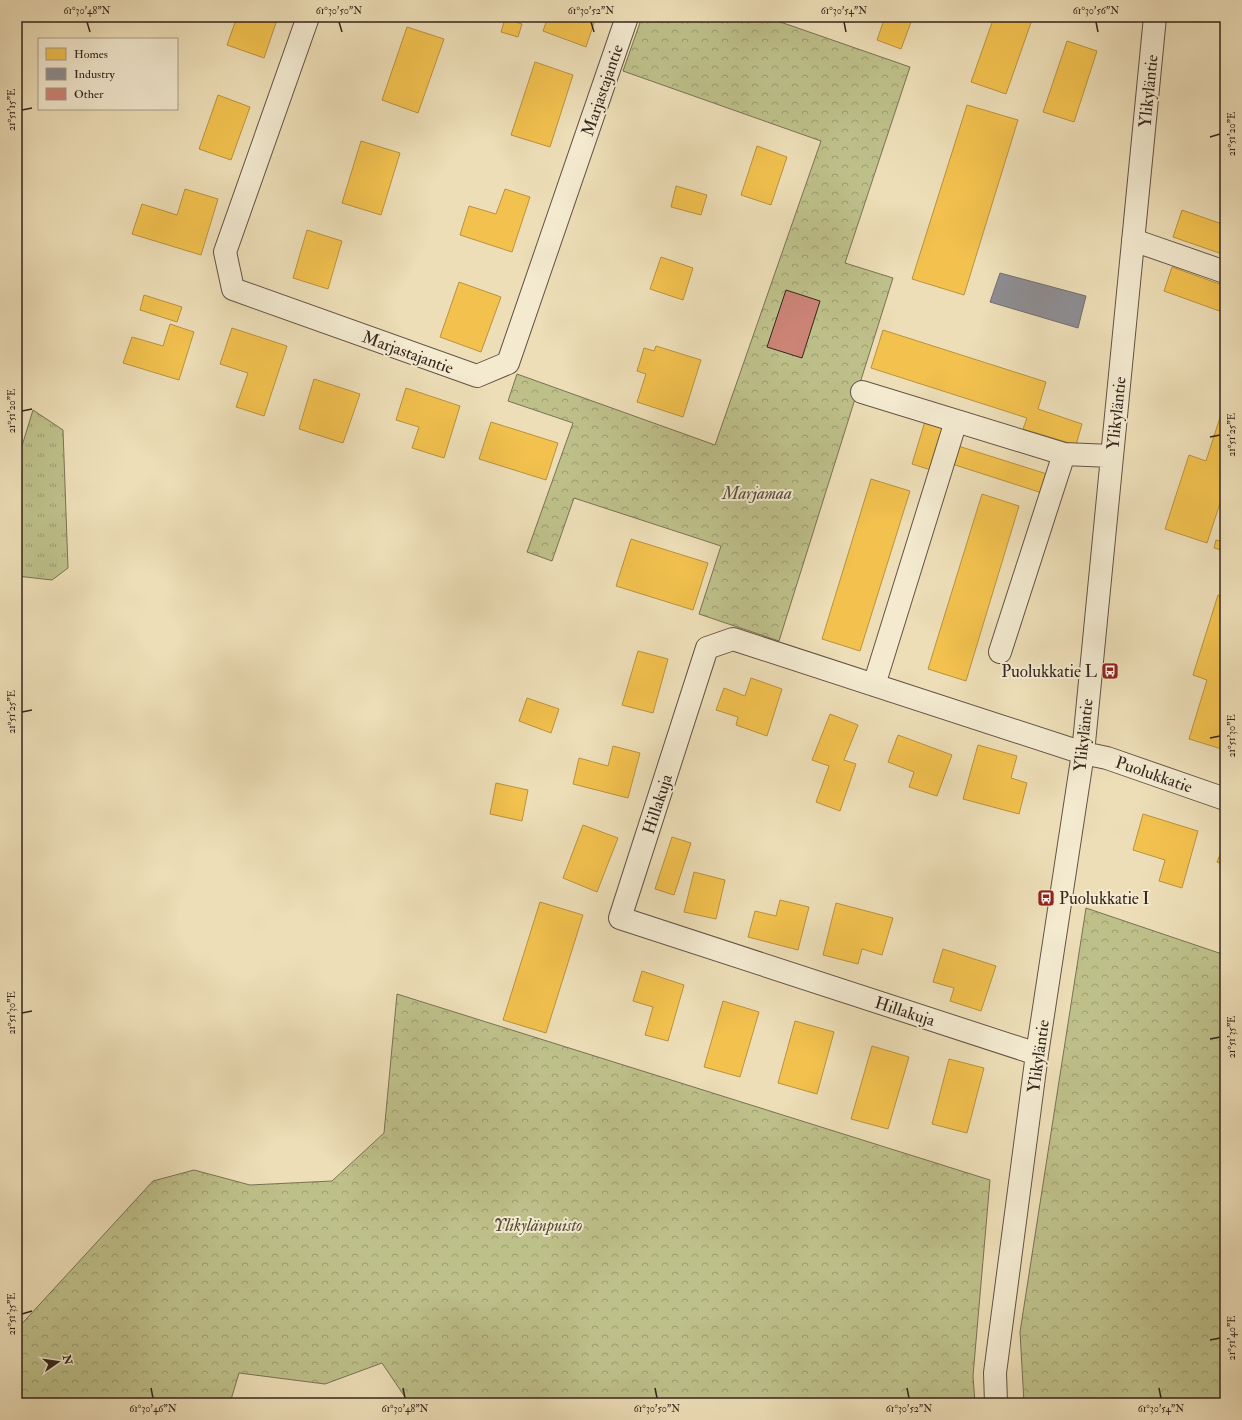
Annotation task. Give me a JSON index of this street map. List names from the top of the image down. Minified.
{"streets":{"street":["Marjastajantie","Ylikyläntie","Puolukkatie","Hillakuja"]},"crossings":[["Ylikyläntie","Puolukkatie"],["Ylikyläntie","Hillakuja"],["Puolukkatie","Hillakuja"]],"parks":["Marjamaa","Ylikylänpuisto"],"places":{"bus stop":["Puolukkatie L","Puolukkatie I"]},"legend":["Homes","Industry","Other"],"north":"right","coordinates":["61°30'48\"N","61°30'50\"N","61°30'52\"N","61°30'54\"N","61°30'56\"N","21°51'15\"E","21°51'20\"E","21°51'25\"E","21°51'30\"E","21°51'35\"E","21°51'40\"E","61°30'46\"N"]}
